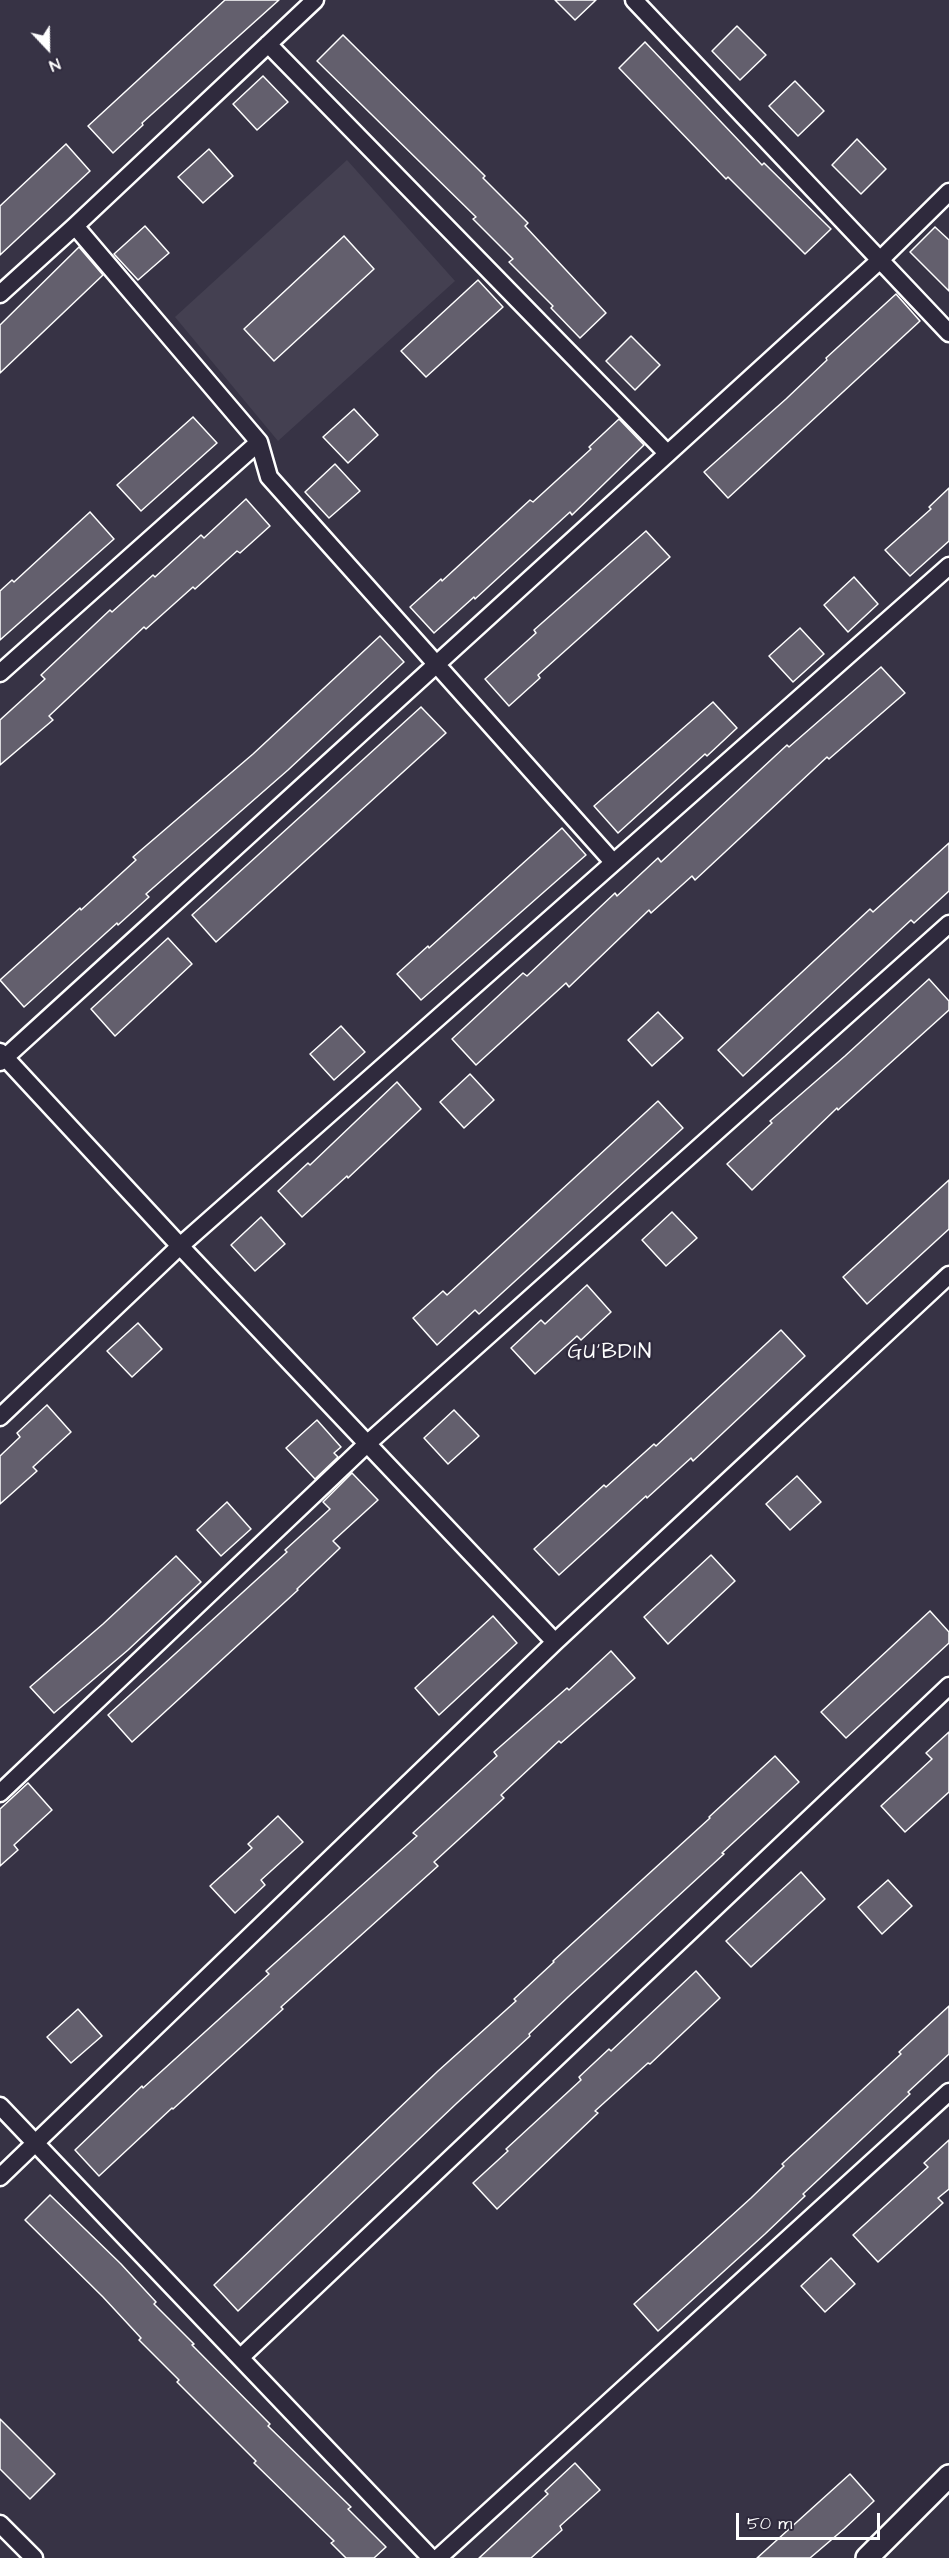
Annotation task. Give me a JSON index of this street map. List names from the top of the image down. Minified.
{"districts":["GU'BDIN"],"scale_bar":"50 m","north":"bottom"}
